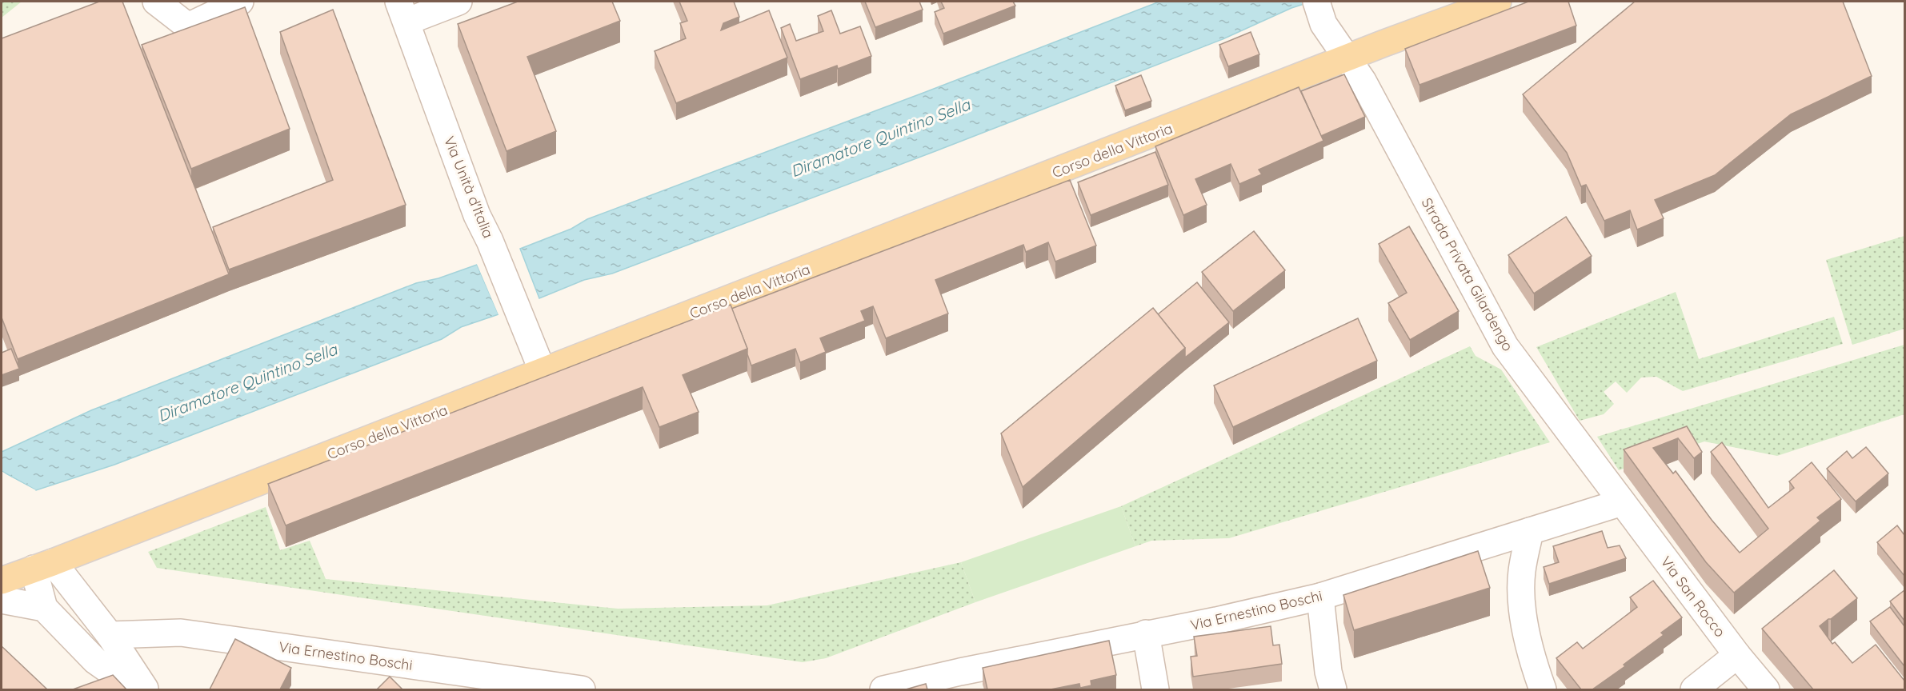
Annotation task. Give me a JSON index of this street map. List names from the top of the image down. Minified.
{"streets":{"main road":["Corso della Vittoria"],"street":["Via Unità d'Italia","Strada Privata Gilardengo","Via San Rocco","Via Ernestino Boschi"]},"crossings":[["Corso della Vittoria","Via Unità d'Italia"],["Corso della Vittoria","Strada Privata Gilardengo"],["Strada Privata Gilardengo","Via San Rocco"],["Strada Privata Gilardengo","Via Ernestino Boschi"],["Via San Rocco","Via Ernestino Boschi"]],"water":["Diramatore Quintino Sella"]}
